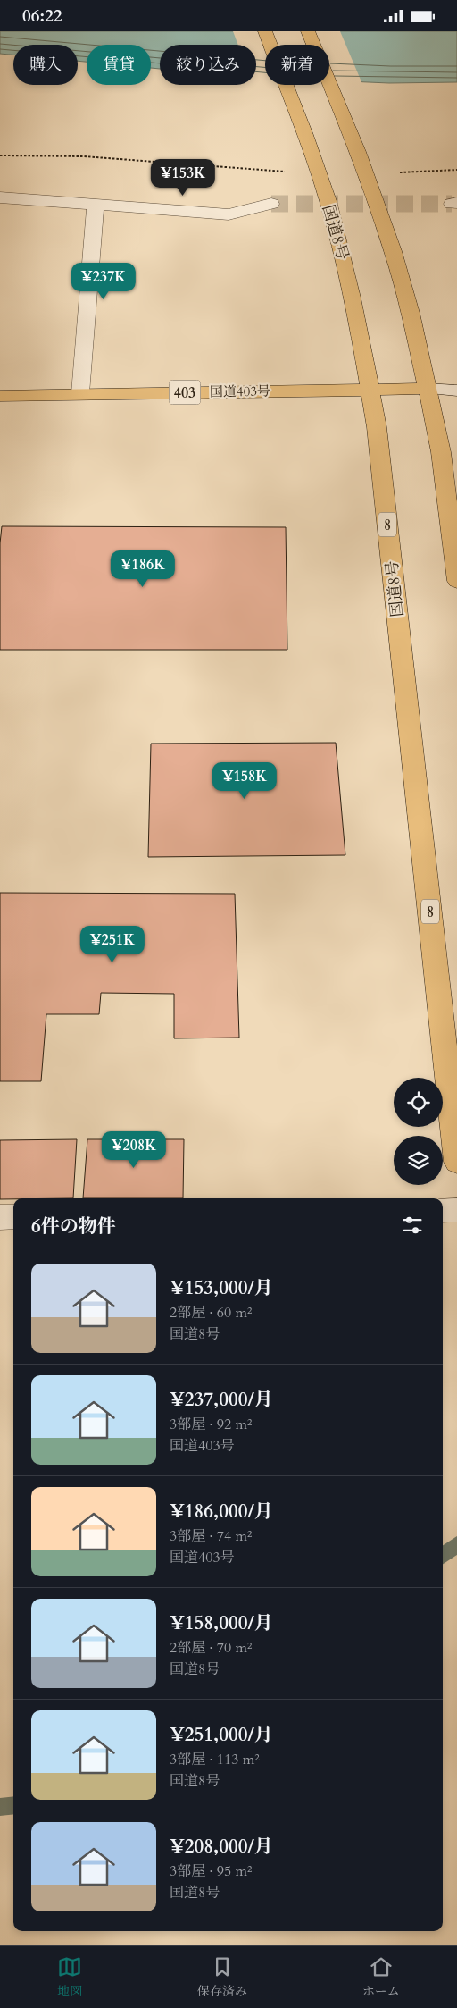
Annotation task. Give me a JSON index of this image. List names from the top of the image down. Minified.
{"streets":{"highway":["国道8号","国道403号","403","8"]},"crossings":[["国道8号","国道403号"]],"page":{"status":"06:22","chip":["購入","賃貸","絞り込み","新着"],"price":["¥153K","¥237K","¥186K","¥158K","¥251K","¥208K"],"heading":"6件の物件","list":[{"name":"¥153,000/月","note":"2部屋 · 60 m² · 国道8号"},{"name":"¥237,000/月","note":"3部屋 · 92 m² · 国道403号"},{"name":"¥186,000/月","note":"3部屋 · 74 m² · 国道403号"},{"name":"¥158,000/月","note":"2部屋 · 70 m² · 国道8号"},{"name":"¥251,000/月","note":"3部屋 · 113 m² · 国道8号"},{"name":"¥208,000/月","note":"3部屋 · 95 m² · 国道8号"}],"tabs":["地図","保存済み","ホーム"]}}
